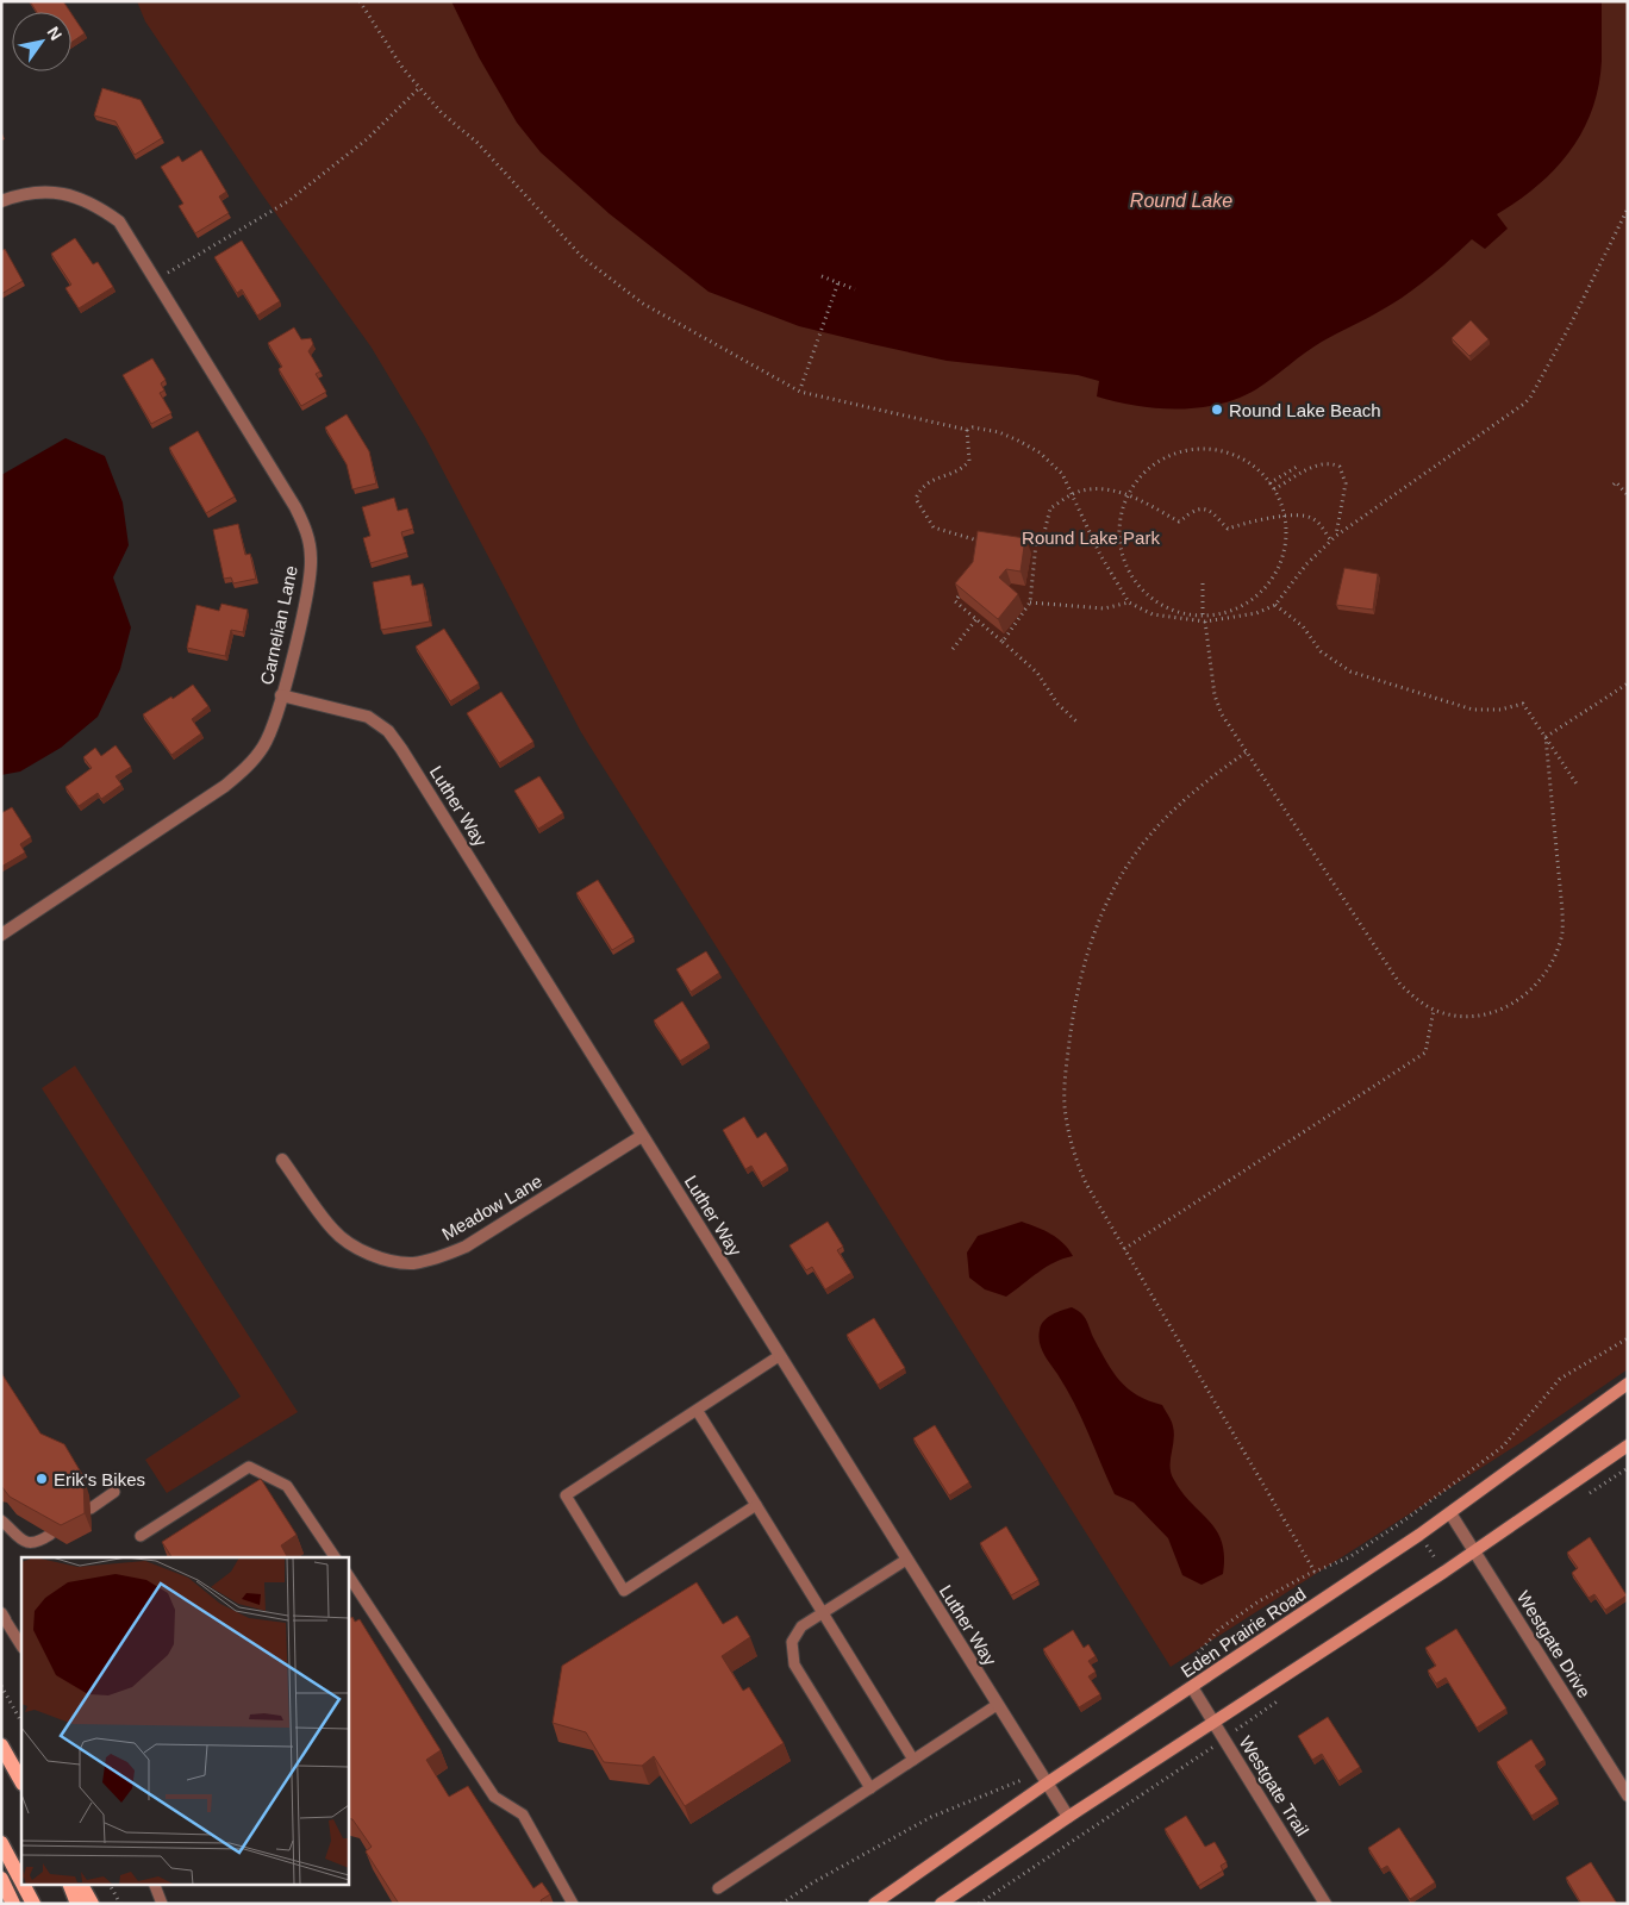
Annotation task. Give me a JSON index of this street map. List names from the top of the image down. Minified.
{"streets":{"main road":["Eden Prairie Road"],"street":["Carnelian Lane","Luther Way","Meadow Lane","Westgate Drive","Westgate Trail"]},"crossings":[["Carnelian Lane","Luther Way"],["Luther Way","Meadow Lane"],["Luther Way","Eden Prairie Road"],["Eden Prairie Road","Westgate Drive"],["Eden Prairie Road","Westgate Trail"]],"water":["Round Lake"],"parks":["Round Lake Park"],"places":["Round Lake Beach","Erik's Bikes"],"north":"top right"}
